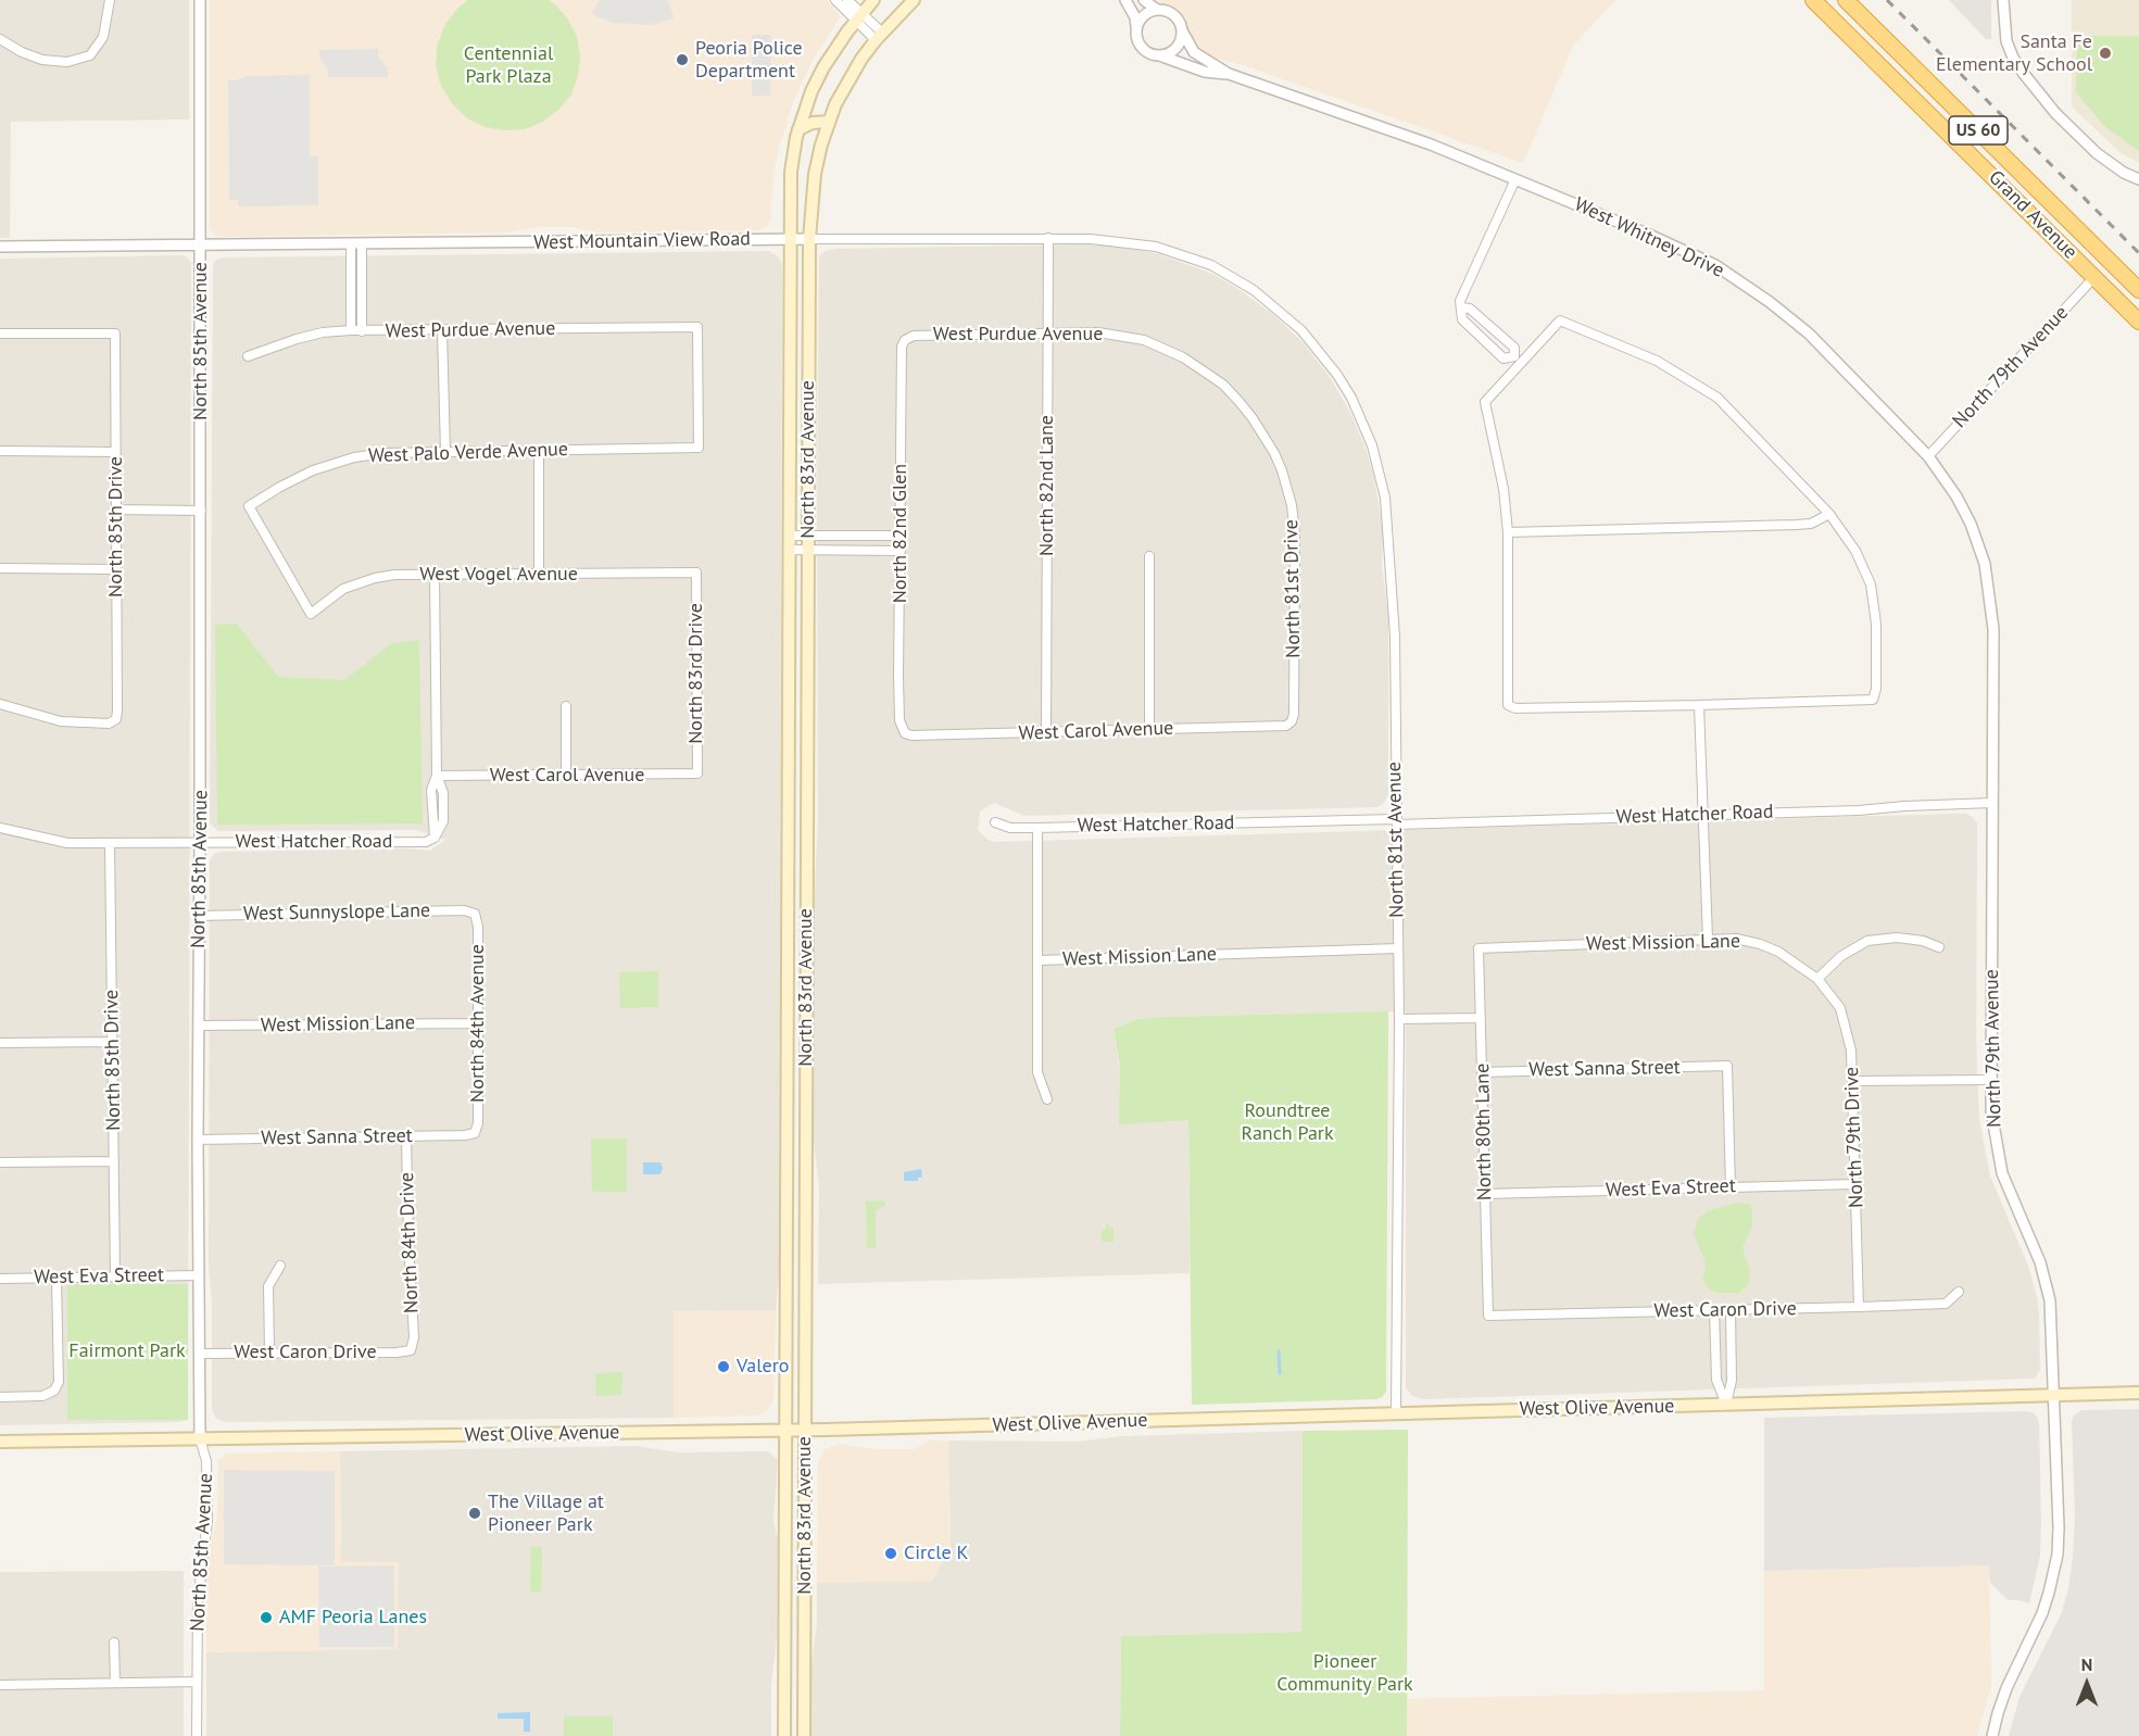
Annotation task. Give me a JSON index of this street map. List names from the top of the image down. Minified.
{"streets":{"highway":["US 60","Grand Avenue"],"main road":["North 83rd Avenue","West Olive Avenue"],"street":["West Whitney Drive","West Mountain View Road","West Purdue Avenue","North 85th Avenue","North 79th Avenue","West Palo Verde Avenue","North 82nd Lane","North 85th Drive","North 82nd Glen","West Vogel Avenue","North 81st Drive","North 83rd Drive","West Carol Avenue","West Hatcher Road","North 81st Avenue","West Sunnyslope Lane","West Mission Lane","North 84th Avenue","West Sanna Street","North 80th Lane","North 79th Drive","West Eva Street","North 84th Drive","West Caron Drive"]},"crossings":[["Grand Avenue","North 79th Avenue"],["West Whitney Drive","North 79th Avenue"],["West Mountain View Road","North 85th Avenue"],["West Mountain View Road","North 83rd Avenue"],["West Mountain View Road","North 82nd Lane"],["West Mountain View Road","North 81st Avenue"],["West Purdue Avenue","West Palo Verde Avenue"],["West Purdue Avenue","North 82nd Lane"],["West Purdue Avenue","North 82nd Glen"],["West Purdue Avenue","North 81st Drive"],["North 85th Avenue","West Hatcher Road"],["North 85th Avenue","West Sunnyslope Lane"],["North 85th Avenue","West Mission Lane"],["North 85th Avenue","West Sanna Street"],["North 85th Avenue","West Eva Street"],["North 85th Avenue","West Caron Drive"],["North 85th Avenue","West Olive Avenue"],["North 79th Avenue","West Hatcher Road"],["North 79th Avenue","West Olive Avenue"],["West Palo Verde Avenue","West Vogel Avenue"],["North 83rd Avenue","West Olive Avenue"],["North 82nd Lane","West Carol Avenue"],["North 85th Drive","West Hatcher Road"],["North 85th Drive","West Eva Street"],["North 82nd Glen","West Carol Avenue"],["West Vogel Avenue","North 83rd Drive"],["North 81st Drive","West Carol Avenue"],["North 83rd Drive","West Carol Avenue"],["West Carol Avenue","West Hatcher Road"],["West Hatcher Road","North 81st Avenue"],["North 81st Avenue","West Mission Lane"],["North 81st Avenue","West Olive Avenue"],["West Sunnyslope Lane","North 84th Avenue"],["West Mission Lane","North 84th Avenue"],["West Mission Lane","North 80th Lane"],["West Mission Lane","North 79th Drive"],["North 84th Avenue","West Sanna Street"],["West Sanna Street","North 80th Lane"],["West Sanna Street","West Eva Street"],["West Sanna Street","North 84th Drive"],["North 80th Lane","West Eva Street"],["North 80th Lane","West Caron Drive"],["North 79th Drive","West Eva Street"],["North 79th Drive","West Caron Drive"],["North 84th Drive","West Caron Drive"]],"parks":["Centennial Park Plaza","Roundtree Ranch Park","Fairmont Park","Pioneer Community Park"],"places":["Santa Fe Elementary School","Peoria Police Department","Valero","The Village at Pioneer Park","Circle K","AMF Peoria Lanes"],"north":"top"}
